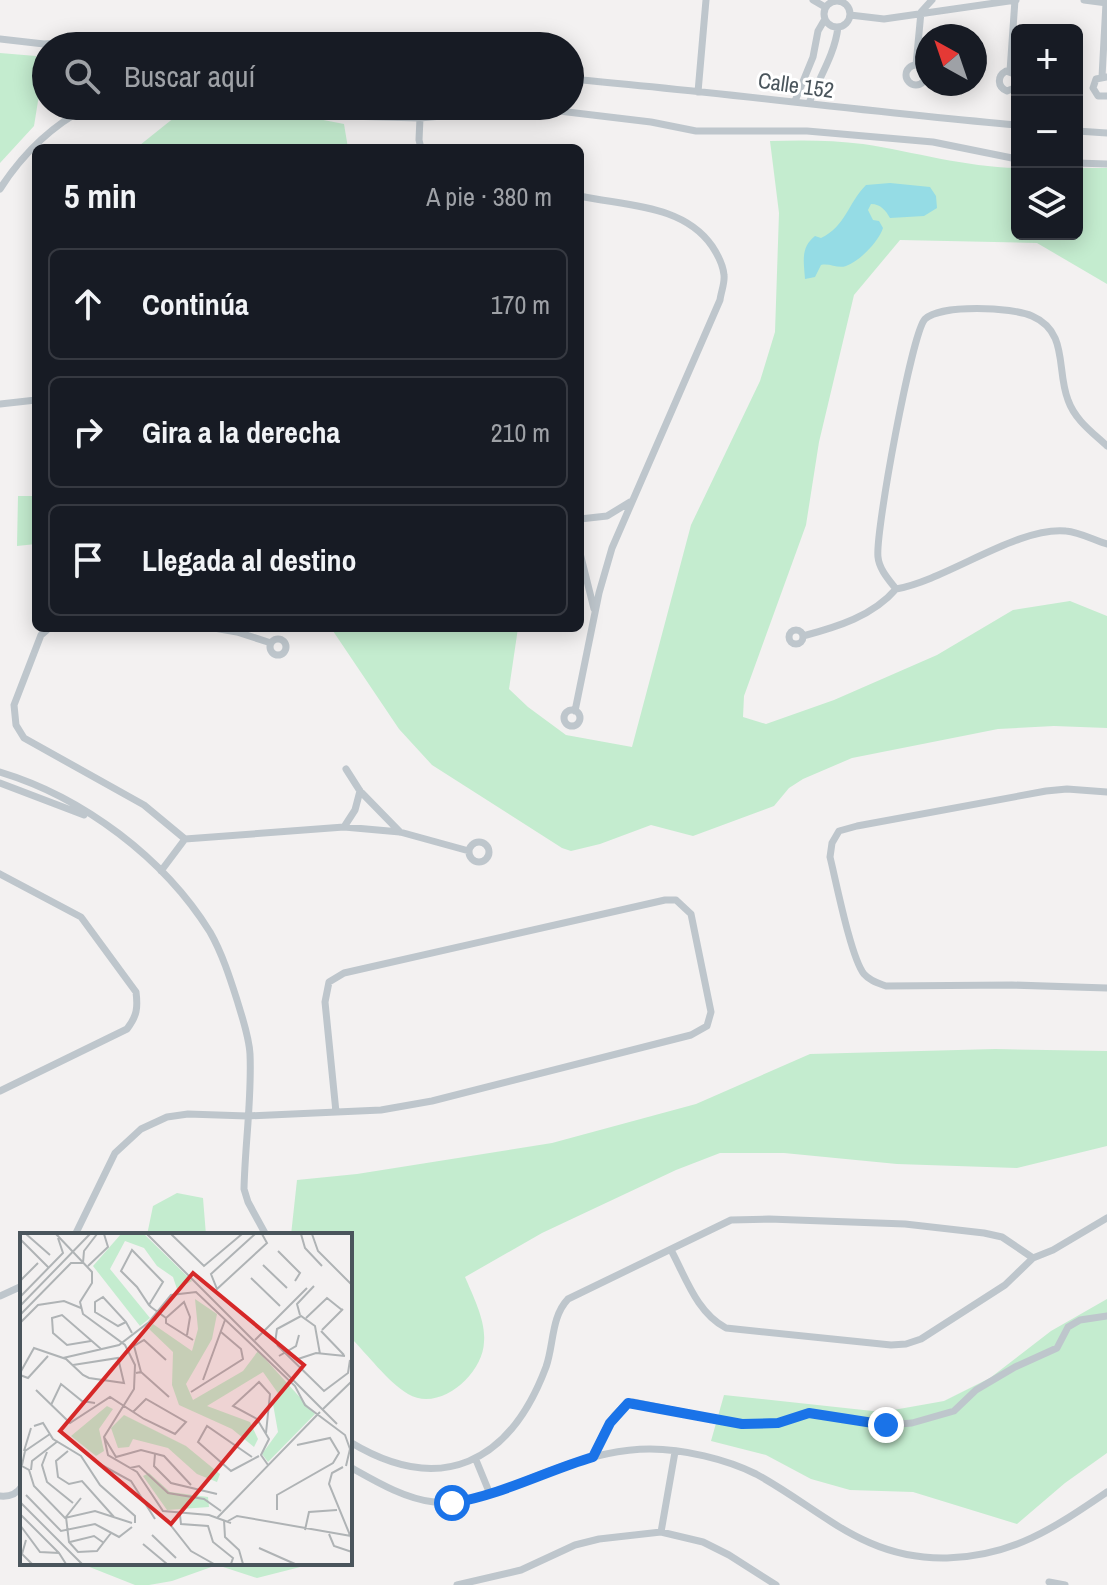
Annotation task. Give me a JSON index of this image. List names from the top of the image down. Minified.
{"streets":{"street":["Calle 152"]},"north":"top left","page":{"map_buttons":["+","−"],"search":"Buscar aquí","heading":["5 min","A pie · 380 m"],"list":[["Continúa","170 m"],["Gira a la derecha","210 m"],"Llegada al destino"]}}
